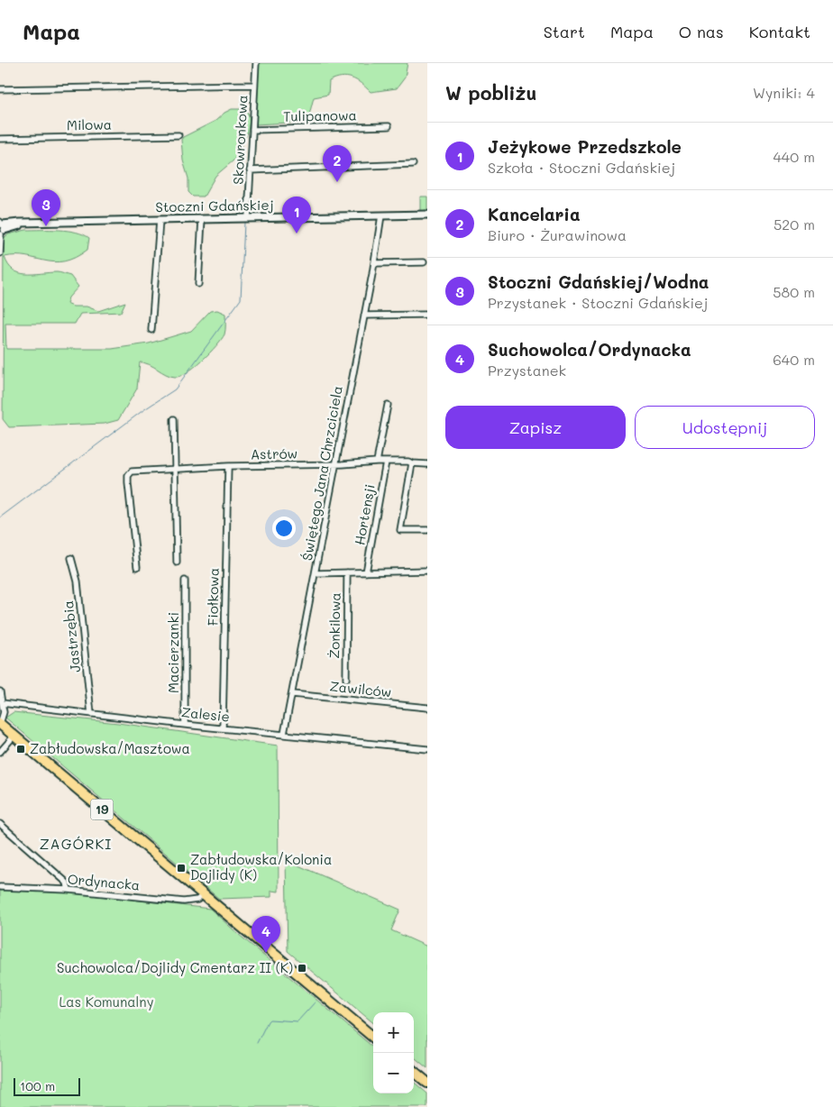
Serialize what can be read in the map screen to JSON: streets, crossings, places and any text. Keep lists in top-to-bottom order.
{
  "streets": {
    "highway": ["19"],
    "street": [
      "Tulipanowa",
      "Milowa",
      "Skowronkowa",
      "Stoczni Gdańskiej",
      "Astrów",
      "Świętego Jana Chrzciciela",
      "Hortensji",
      "Fiołkowa",
      "Żonkilowa",
      "Jastrzębia",
      "Macierzanki",
      "Zawilców",
      "Zalesie",
      "Ordynacka"
    ]
  },
  "crossings": [
    ["Tulipanowa", "Skowronkowa"],
    ["Skowronkowa", "Stoczni Gdańskiej"],
    ["Stoczni Gdańskiej", "Świętego Jana Chrzciciela"],
    ["Astrów", "Świętego Jana Chrzciciela"],
    ["Astrów", "Hortensji"],
    ["Astrów", "Fiołkowa"],
    ["Świętego Jana Chrzciciela", "Zawilców"],
    ["Świętego Jana Chrzciciela", "Zalesie"],
    ["Fiołkowa", "Zalesie"],
    ["Jastrzębia", "Zalesie"],
    ["Macierzanki", "Zalesie"],
    ["19", "Ordynacka"]
  ],
  "districts": ["ZAGÓRKI"],
  "parks": ["Las Komunalny"],
  "places": {
    "transit": ["Zabłudowska/Masztowa", "Zabłudowska/Kolonia Dojlidy (K)", "Suchowolca/Dojlidy Cmentarz II (K)"]
  },
  "scale_bar": "100 m",
  "page": {
    "header": "Mapa",
    "nav": [
      "Start",
      "Mapa",
      "O nas",
      "Kontakt"
    ],
    "heading": ["W pobliżu", "Wyniki: 4"],
    "list": [
      {
        "mark": "1",
        "name": "Jeżykowe Przedszkole",
        "note": "Szkoła · Stoczni Gdańskiej",
        "value": "440 m"
      },
      {
        "mark": "2",
        "name": "Kancelaria",
        "note": "Biuro · Żurawinowa",
        "value": "520 m"
      },
      {
        "mark": "3",
        "name": "Stoczni Gdańskiej/Wodna",
        "note": "Przystanek · Stoczni Gdańskiej",
        "value": "580 m"
      },
      {
        "mark": "4",
        "name": "Suchowolca/Ordynacka",
        "note": "Przystanek",
        "value": "640 m"
      }
    ],
    "pins": [
      "2",
      "3",
      "1",
      "4"
    ],
    "buttons": ["Zapisz", "Udostępnij"],
    "map_buttons": ["+", "−"],
    "scale": "100 m"
  }
}
